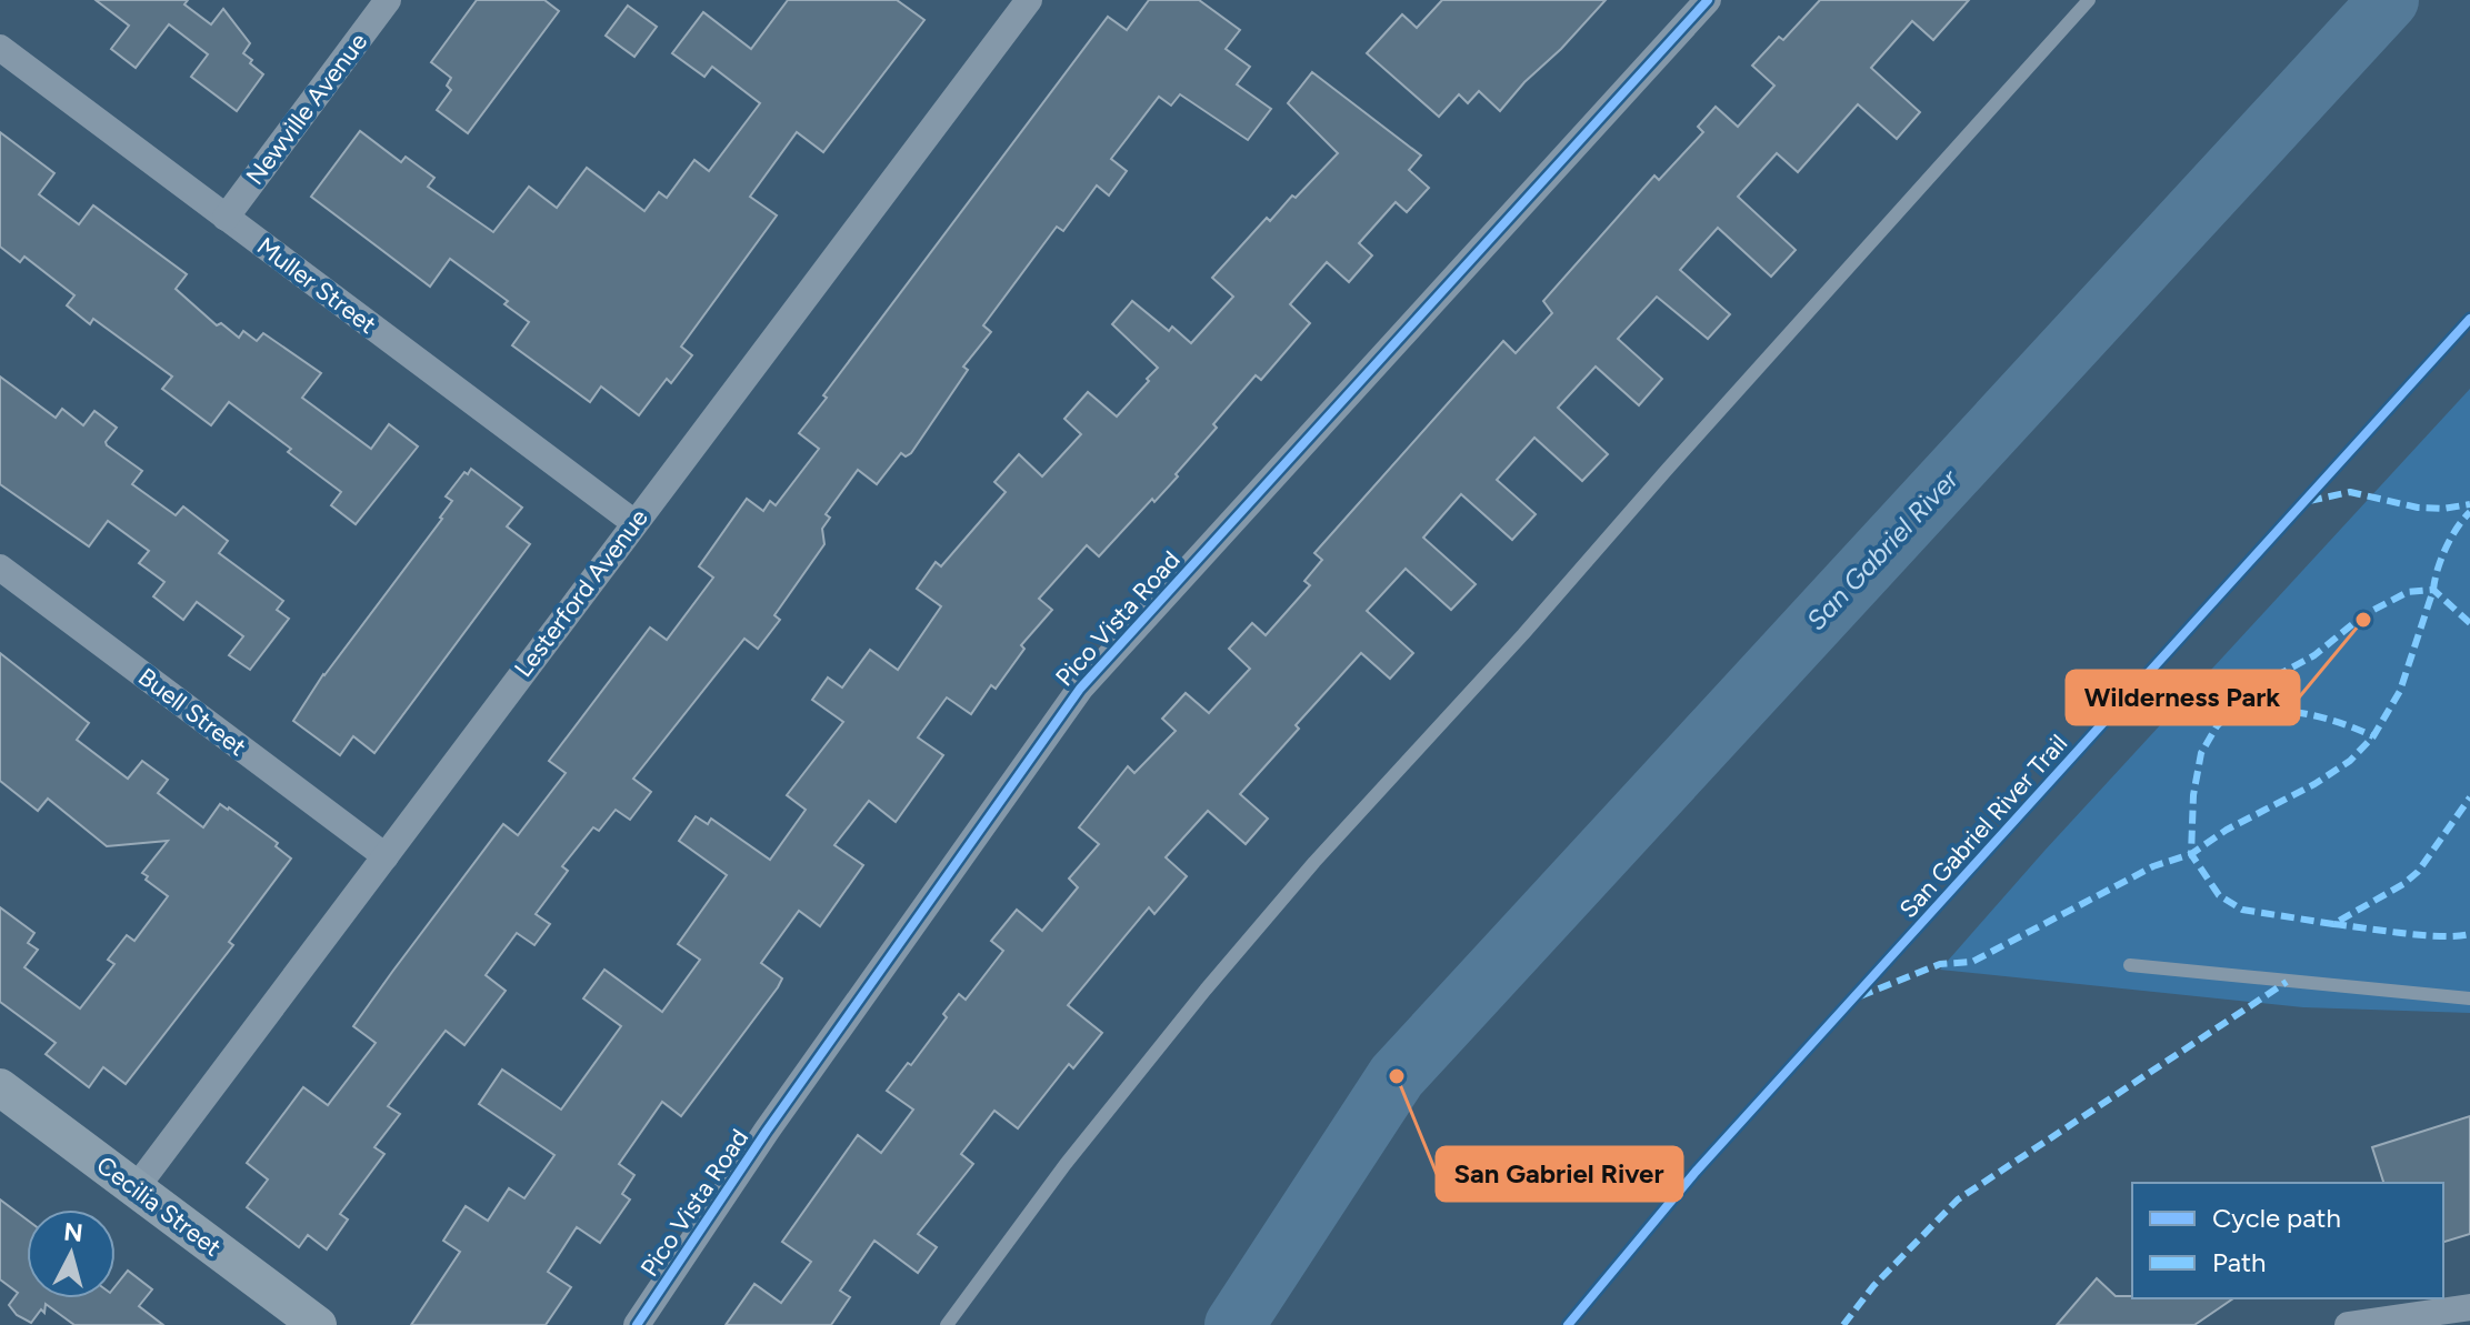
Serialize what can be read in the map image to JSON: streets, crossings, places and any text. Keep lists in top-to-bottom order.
{
  "streets": {
    "street": [
      "Newville Avenue",
      "Muller Street",
      "Lesterford Avenue",
      "Pico Vista Road",
      "Buell Street",
      "Cecilia Street"
    ],
    "cycle path": ["San Gabriel River Trail"]
  },
  "crossings": [
    ["Newville Avenue", "Muller Street"],
    ["Muller Street", "Lesterford Avenue"],
    ["Lesterford Avenue", "Buell Street"],
    ["Lesterford Avenue", "Cecilia Street"]
  ],
  "water": ["San Gabriel River"],
  "places": ["Wilderness Park", "San Gabriel River"],
  "legend": ["Cycle path", "Path"],
  "north": "top"
}
